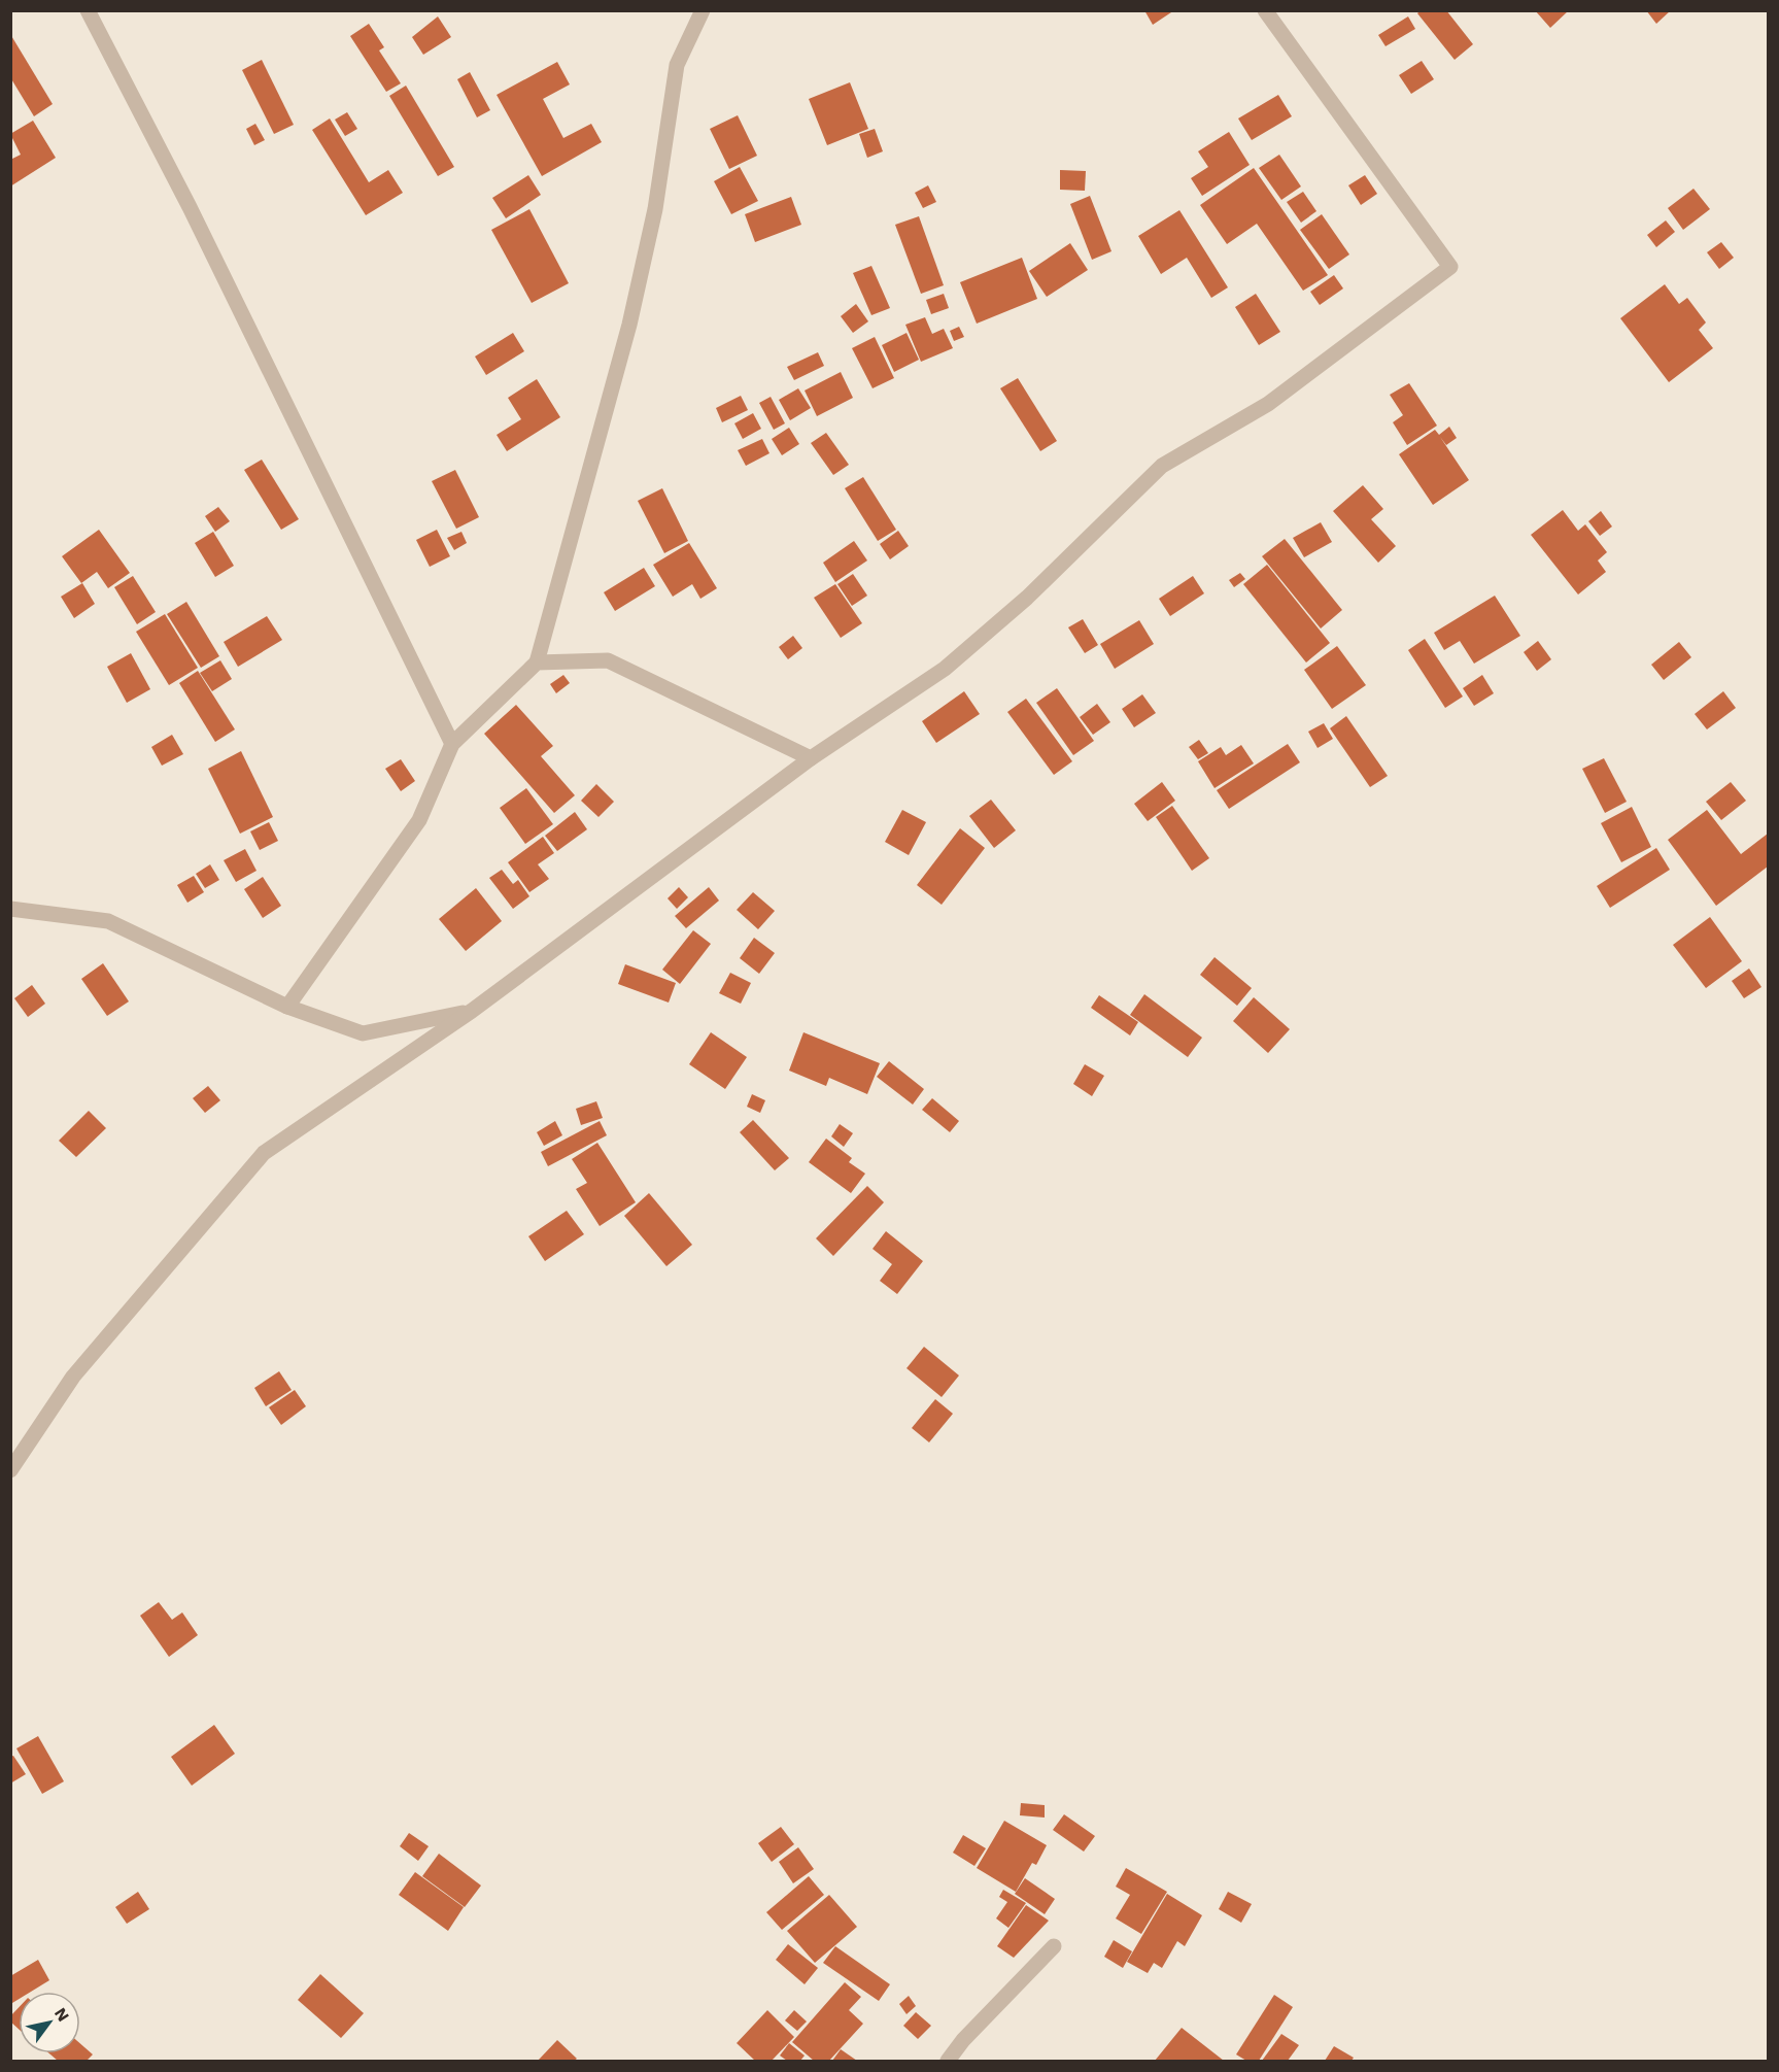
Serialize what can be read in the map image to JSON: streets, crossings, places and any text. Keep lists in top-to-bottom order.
{
  "north": "top right"
}
